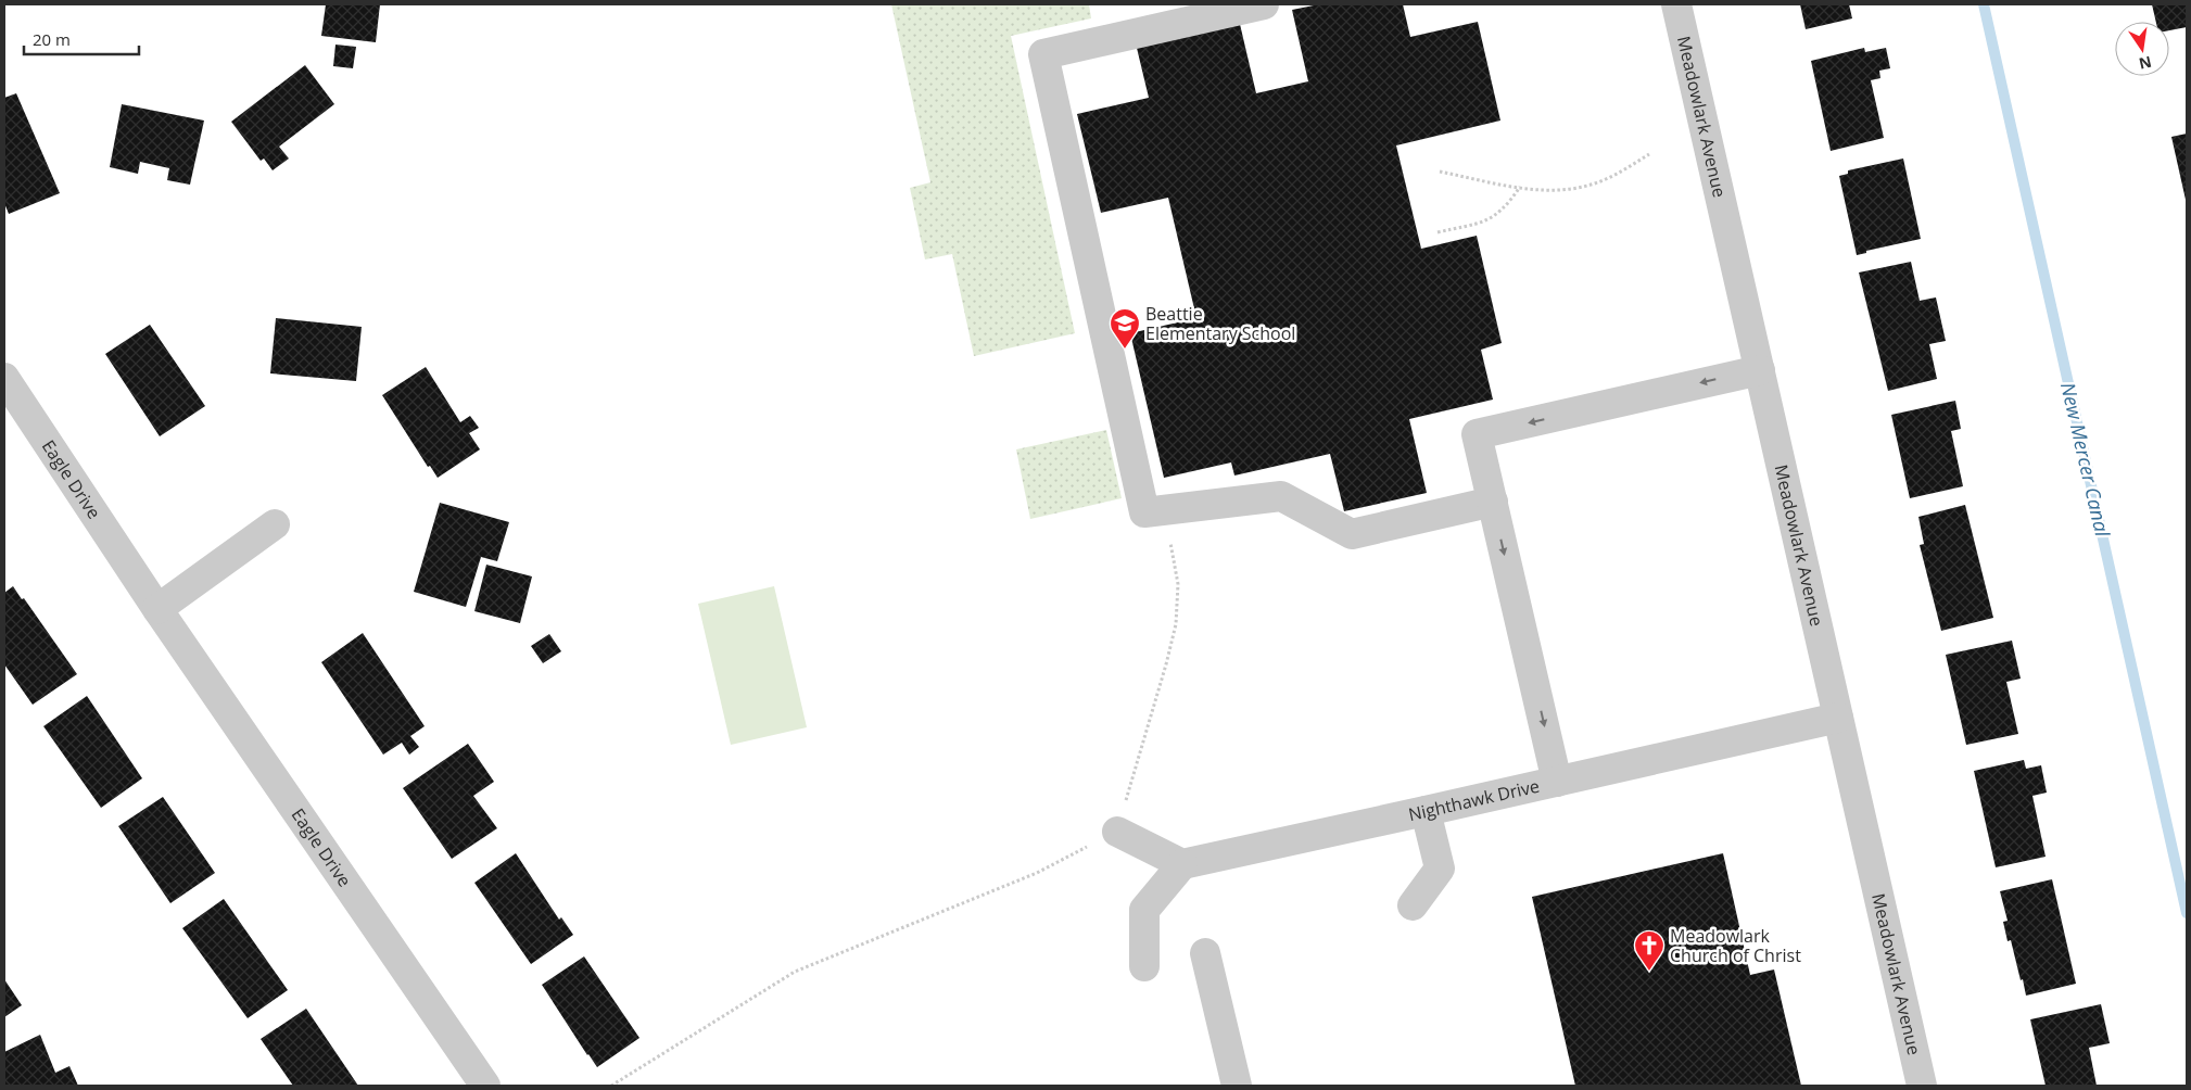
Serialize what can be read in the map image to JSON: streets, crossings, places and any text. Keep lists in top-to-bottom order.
{
  "streets": {
    "street": ["Meadowlark Avenue", "Eagle Drive", "Nighthawk Drive"]
  },
  "crossings": [
    ["Meadowlark Avenue", "Nighthawk Drive"]
  ],
  "water": ["New Mercer Canal"],
  "places": {
    "school or university": ["Beattie Elementary School"],
    "church": ["Meadowlark Church of Christ"]
  },
  "scale_bar": "20 m",
  "north": "bottom"
}
